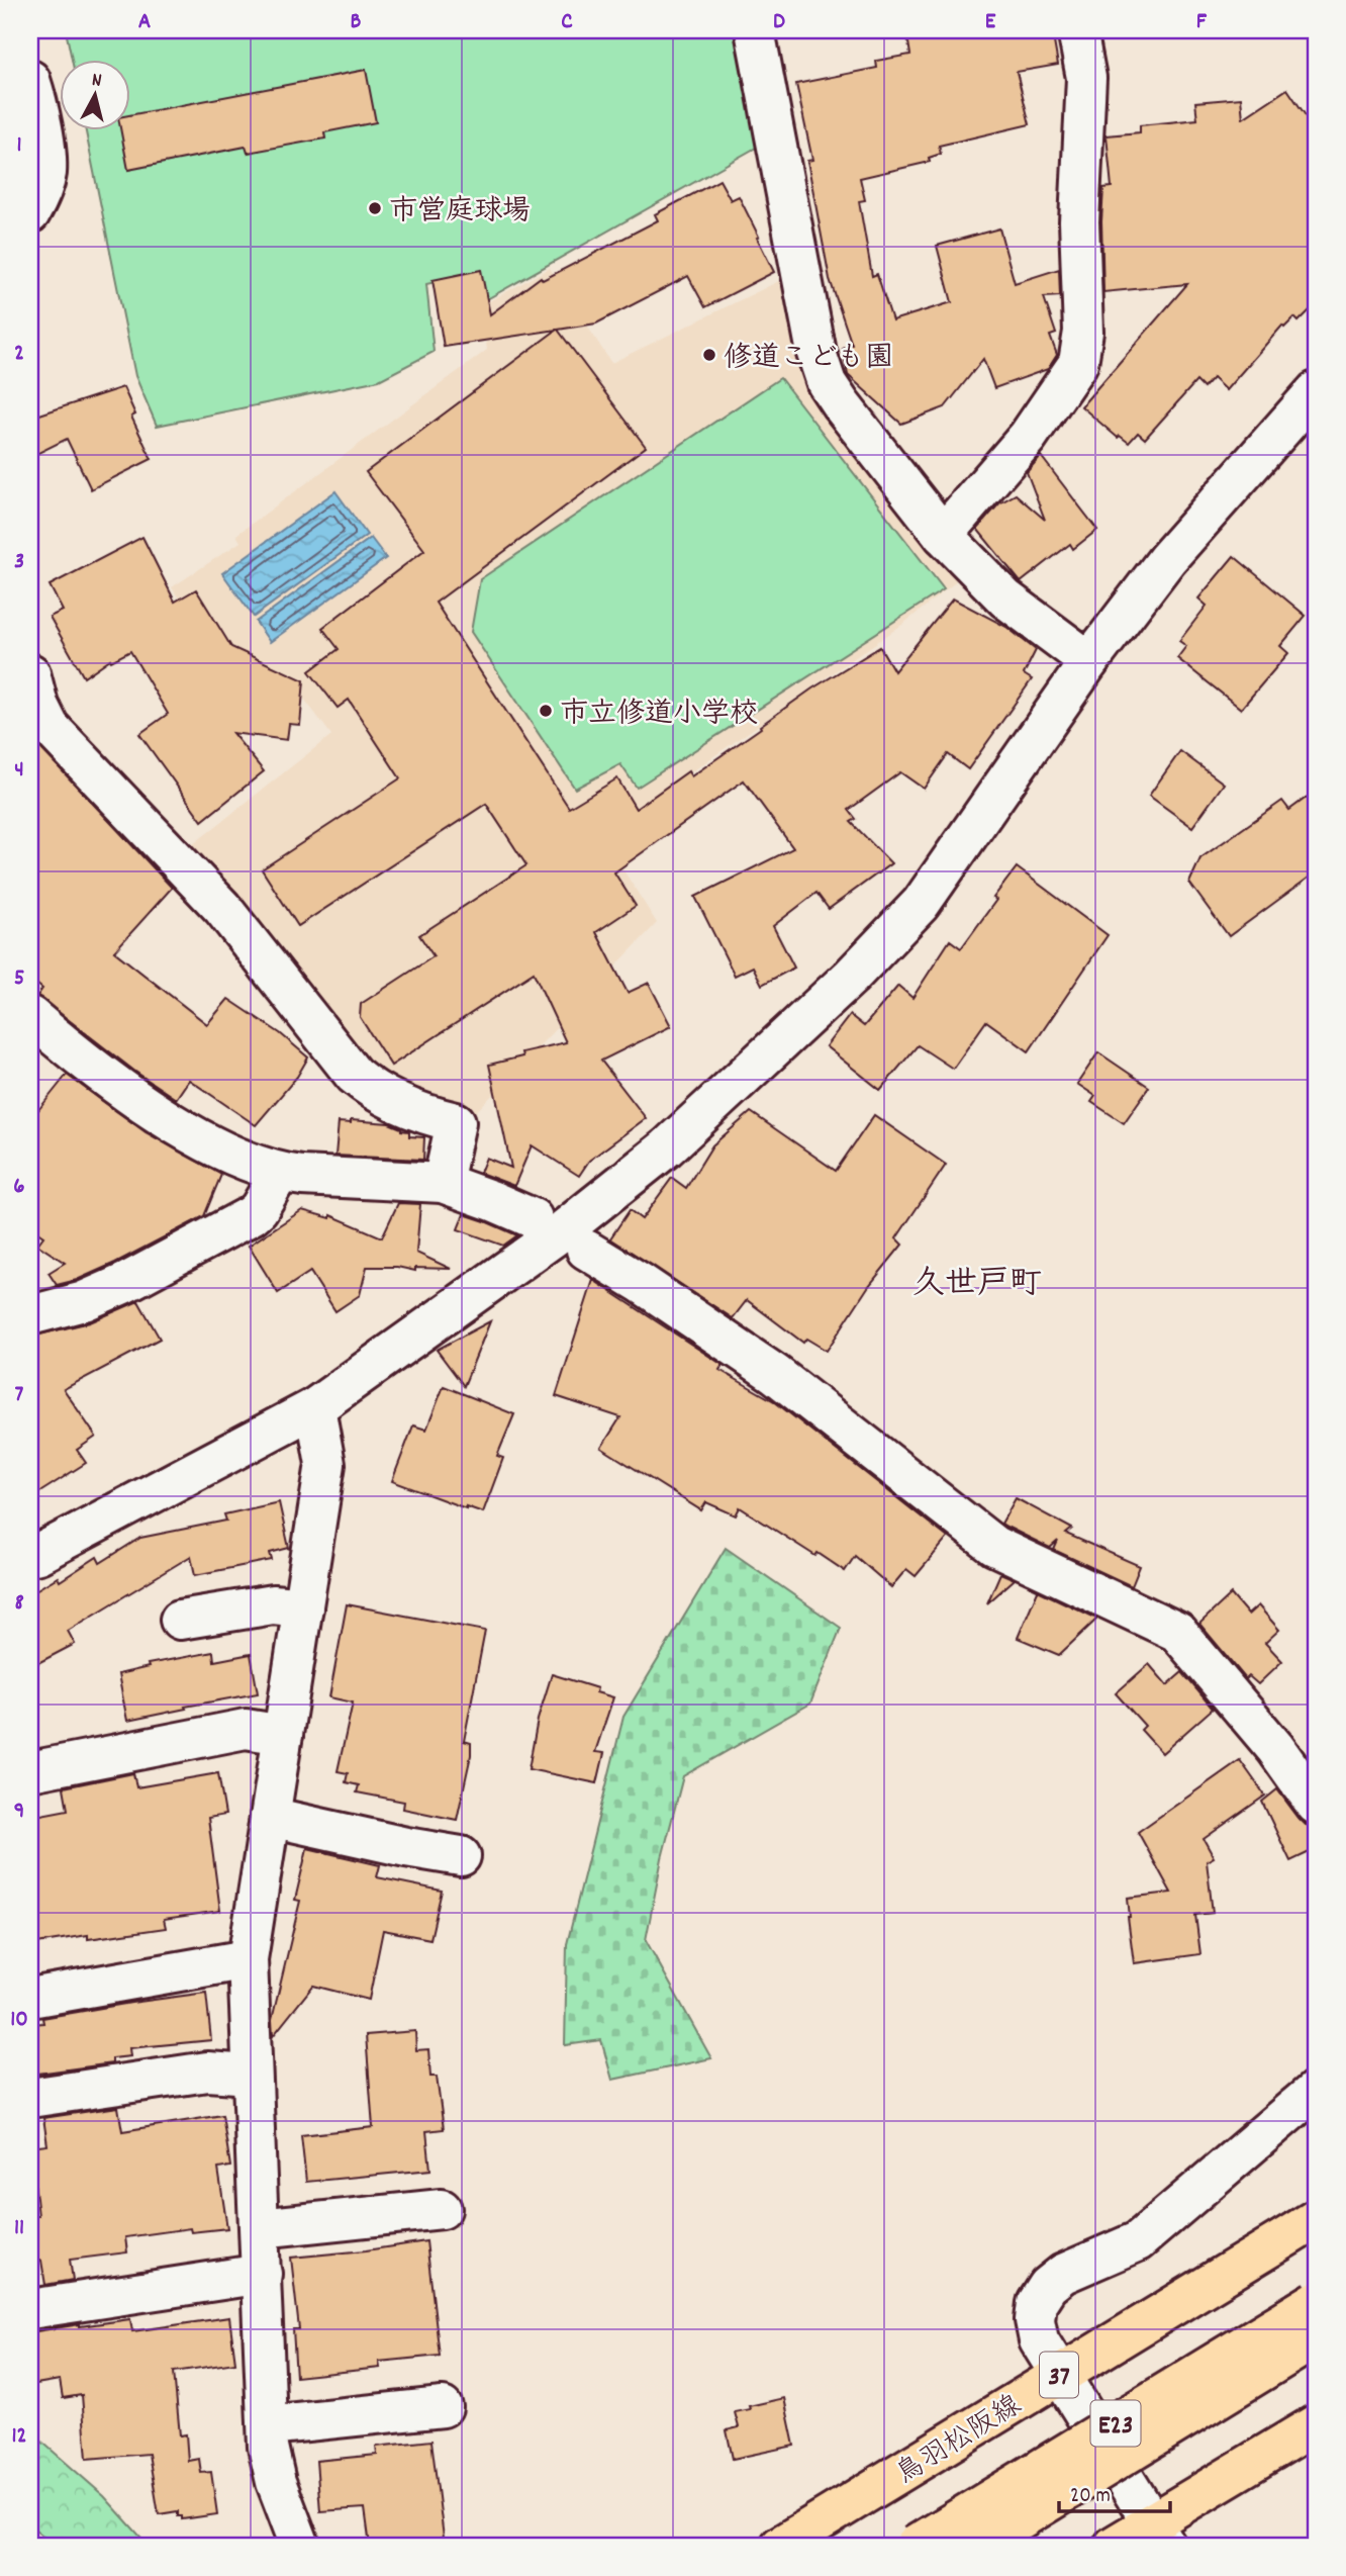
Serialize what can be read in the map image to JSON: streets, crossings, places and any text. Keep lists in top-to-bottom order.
{
  "streets": {
    "main road": ["37", "E23", "鳥羽松阪線"]
  },
  "districts": ["久世戸町"],
  "places": ["市営庭球場", "修道こども園", "市立修道小学校"],
  "scale_bar": "20 m",
  "north": "top",
  "grid": {
    "columns": [
      "A",
      "B",
      "C",
      "D",
      "E",
      "F"
    ],
    "rows": [
      "1",
      "2",
      "3",
      "4",
      "5",
      "6",
      "7",
      "8",
      "9",
      "10",
      "11",
      "12"
    ]
  }
}
